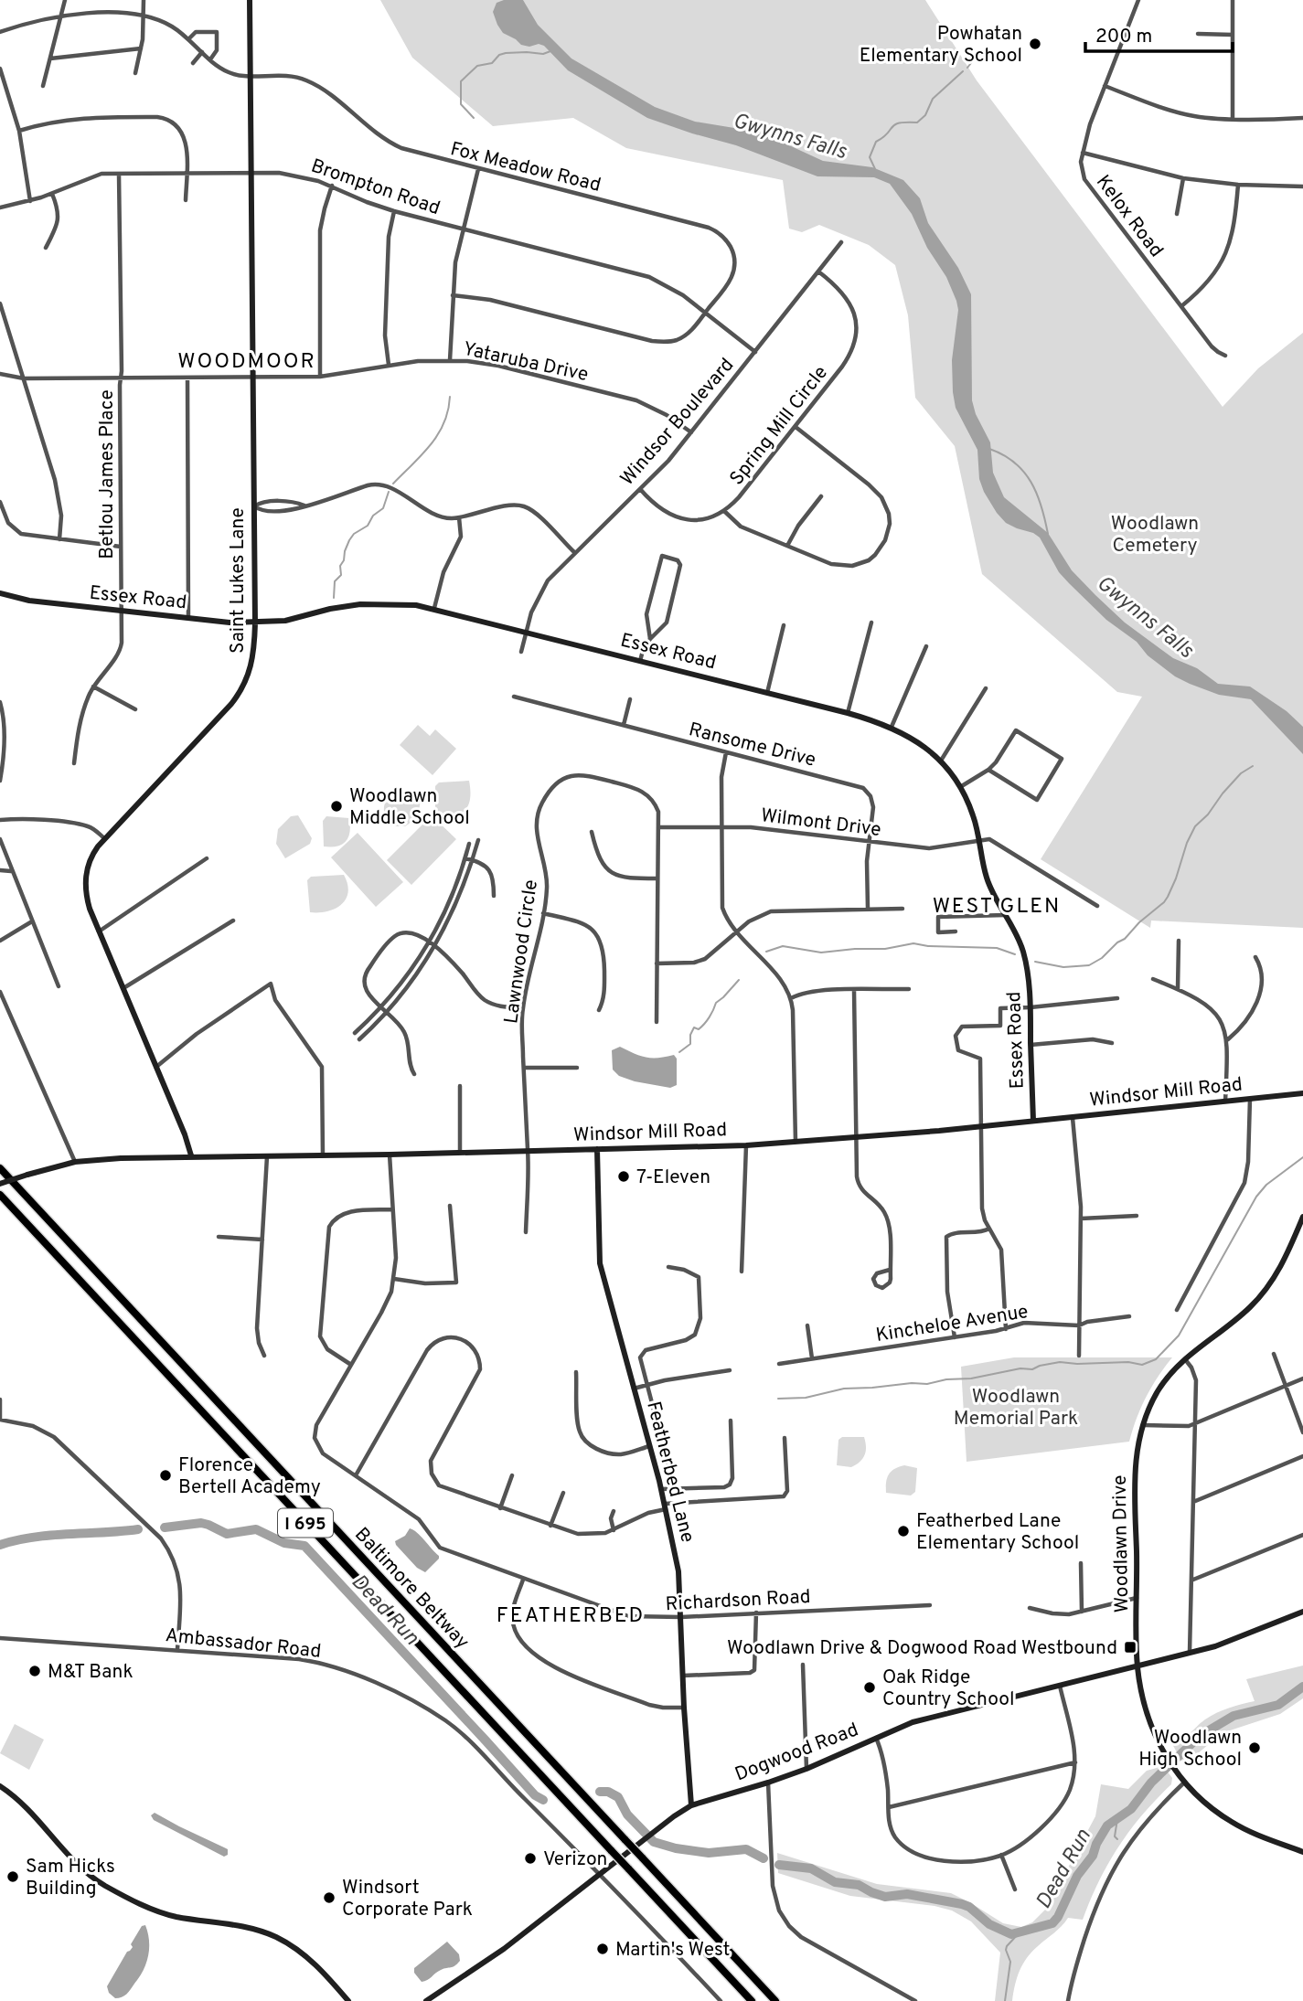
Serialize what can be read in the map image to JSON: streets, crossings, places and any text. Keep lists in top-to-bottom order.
{
  "streets": {
    "highway": ["I 695", "Baltimore Beltway"],
    "street": [
      "Fox Meadow Road",
      "Brompton Road",
      "Kelox Road",
      "Yataruba Drive",
      "Windsor Boulevard",
      "Spring Mill Circle",
      "Betlou James Place",
      "Saint Lukes Lane",
      "Essex Road",
      "Ransome Drive",
      "Wilmont Drive",
      "Lawnwood Circle",
      "Windsor Mill Road",
      "Kincheloe Avenue",
      "Featherbed Lane",
      "Woodlawn Drive",
      "Richardson Road",
      "Ambassador Road",
      "Dogwood Road"
    ]
  },
  "crossings": [
    ["Fox Meadow Road", "Brompton Road"],
    ["Fox Meadow Road", "Saint Lukes Lane"],
    ["Brompton Road", "Windsor Boulevard"],
    ["Brompton Road", "Betlou James Place"],
    ["Brompton Road", "Saint Lukes Lane"],
    ["Yataruba Drive", "Windsor Boulevard"],
    ["Yataruba Drive", "Betlou James Place"],
    ["Yataruba Drive", "Saint Lukes Lane"],
    ["Windsor Boulevard", "Spring Mill Circle"],
    ["Windsor Boulevard", "Essex Road"],
    ["Betlou James Place", "Essex Road"],
    ["Saint Lukes Lane", "Essex Road"],
    ["Saint Lukes Lane", "Windsor Mill Road"],
    ["Essex Road", "Wilmont Drive"],
    ["Essex Road", "Windsor Mill Road"],
    ["Ransome Drive", "Wilmont Drive"],
    ["Wilmont Drive", "Lawnwood Circle"],
    ["Lawnwood Circle", "Windsor Mill Road"],
    ["Windsor Mill Road", "Featherbed Lane"],
    ["Featherbed Lane", "Richardson Road"],
    ["Featherbed Lane", "Dogwood Road"],
    ["Woodlawn Drive", "Dogwood Road"],
    ["Ambassador Road", "Dogwood Road"]
  ],
  "districts": ["WOODMOOR", "WEST GLEN", "FEATHERBED"],
  "water": ["Gwynns Falls", "Dead Run"],
  "parks": ["Woodlawn Cemetery", "Woodlawn Memorial Park"],
  "places": {
    "other": [
      "Powhatan Elementary School",
      "Woodlawn Middle School",
      "7-Eleven",
      "Florence Bertell Academy",
      "Featherbed Lane Elementary School",
      "M&T Bank",
      "Oak Ridge Country School",
      "Woodlawn High School",
      "Verizon",
      "Sam Hicks Building",
      "Windsort Corporate Park",
      "Martin's West"
    ],
    "transit": ["Woodlawn Drive & Dogwood Road Westbound"]
  },
  "scale_bar": "200 m"
}
